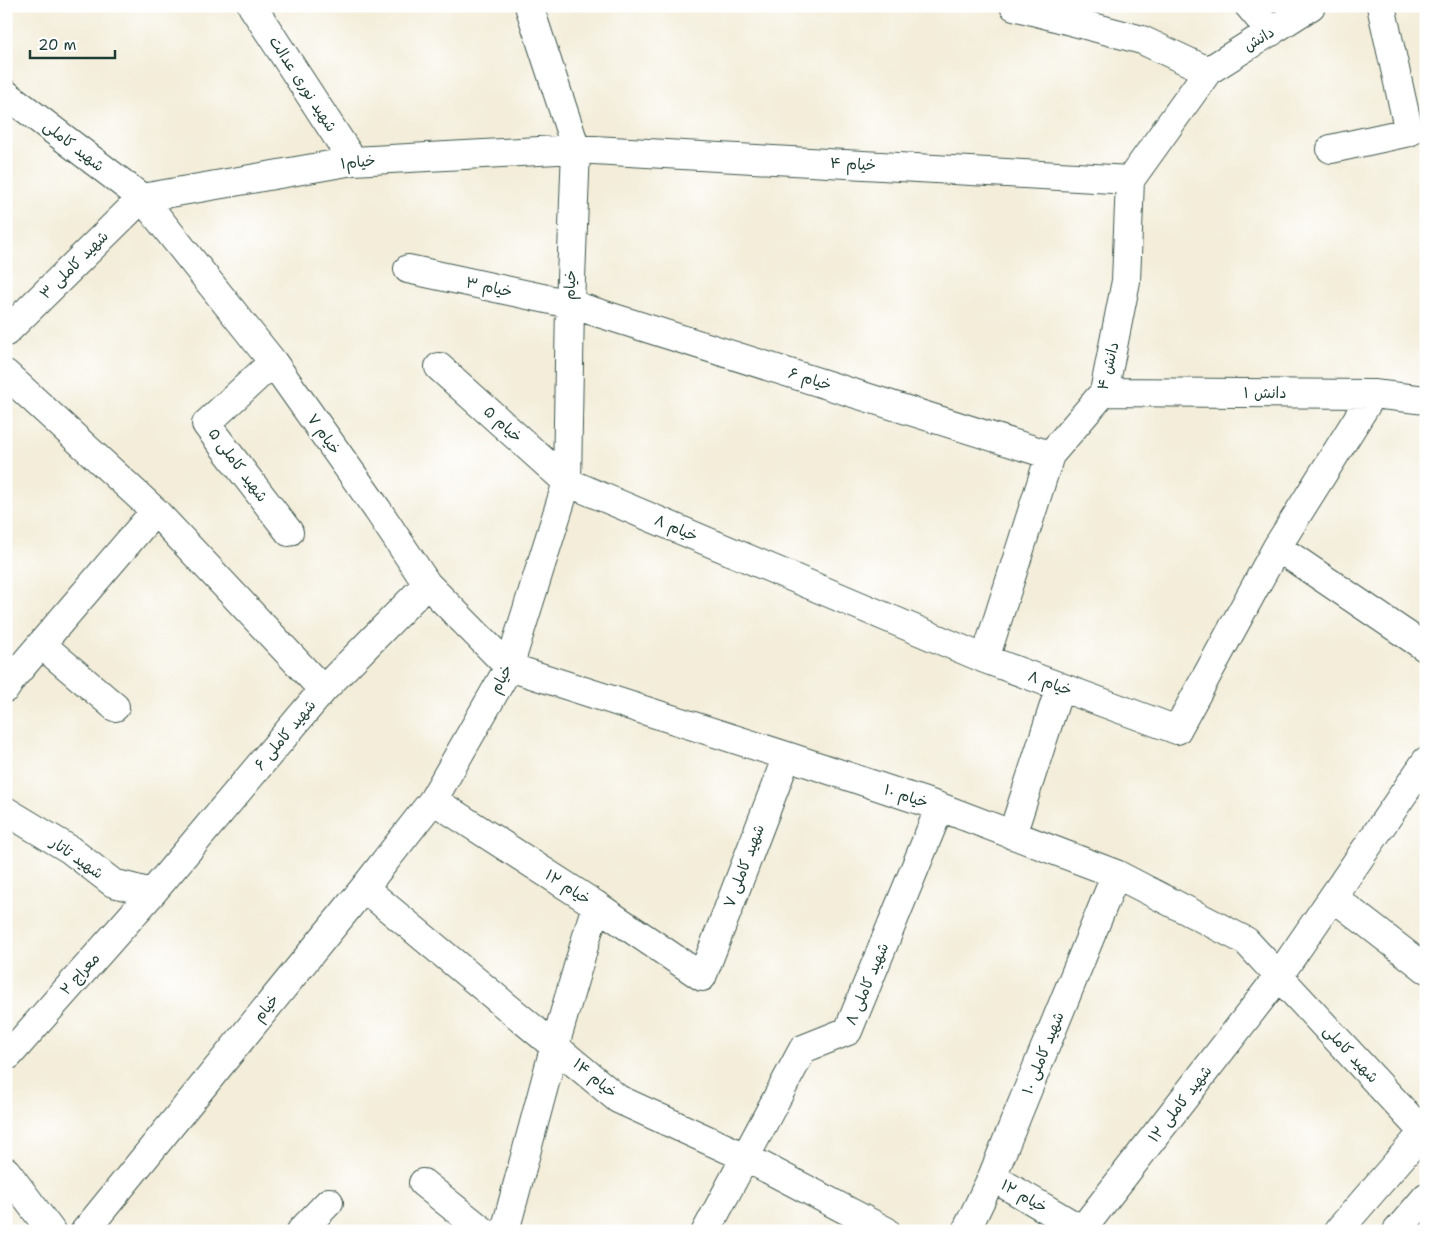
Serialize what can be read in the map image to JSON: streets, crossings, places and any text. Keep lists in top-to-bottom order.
{
  "streets": {
    "street": [
      "دانش",
      "شهید نوری عدالت",
      "شهید کاملی",
      "خیام۱",
      "خیام ۴",
      "شهید کاملی ۳",
      "خیام",
      "خیام ۳",
      "دانش ۴",
      "خیام ۶",
      "دانش ۱",
      "خیام ۵",
      "خیام ۷",
      "شهید کاملی ۵",
      "خیام ۸",
      "شهید کاملی ۶",
      "خیام ۱۰",
      "شهید تاتار",
      "شهید کاملی ۷",
      "خیام ۱۲",
      "معراج ۲",
      "شهید کاملی ۸",
      "شهید کاملی ۱۰",
      "خیام ۱۴",
      "شهید کاملی ۱۲"
    ]
  },
  "crossings": [
    ["شهید نوری عدالت", "خیام۱"],
    ["شهید کاملی", "خیام۱"],
    ["شهید کاملی", "شهید کاملی ۳"],
    ["شهید کاملی", "خیام ۷"],
    ["شهید کاملی", "خیام ۱۰"],
    ["شهید کاملی", "شهید کاملی ۱۲"],
    ["خیام۱", "خیام ۴"],
    ["خیام۱", "شهید کاملی ۳"],
    ["خیام۱", "خیام"],
    ["خیام۱", "خیام ۷"],
    ["خیام ۴", "خیام"],
    ["خیام ۴", "دانش ۴"],
    ["شهید کاملی ۳", "خیام ۷"],
    ["خیام", "خیام ۳"],
    ["خیام", "خیام ۶"],
    ["خیام", "خیام ۵"],
    ["خیام", "خیام ۷"],
    ["خیام", "خیام ۸"],
    ["خیام", "خیام ۱۰"],
    ["خیام", "خیام ۱۲"],
    ["خیام", "خیام ۱۴"],
    ["خیام ۳", "خیام ۶"],
    ["دانش ۴", "خیام ۶"],
    ["دانش ۴", "دانش ۱"],
    ["دانش ۴", "خیام ۸"],
    ["دانش ۱", "خیام ۸"],
    ["خیام ۵", "خیام ۸"],
    ["خیام ۷", "شهید کاملی ۵"],
    ["خیام ۷", "شهید کاملی ۶"],
    ["خیام ۷", "خیام ۱۰"],
    ["شهید کاملی ۶", "شهید تاتار"],
    ["شهید کاملی ۶", "معراج ۲"],
    ["خیام ۱۰", "شهید کاملی ۷"],
    ["خیام ۱۰", "شهید کاملی ۸"],
    ["خیام ۱۰", "شهید کاملی ۱۰"],
    ["خیام ۱۰", "شهید کاملی ۱۲"],
    ["شهید تاتار", "معراج ۲"],
    ["شهید کاملی ۷", "خیام ۱۲"],
    ["خیام ۱۲", "شهید کاملی ۱۰"],
    ["خیام ۱۲", "شهید کاملی ۱۲"],
    ["شهید کاملی ۸", "خیام ۱۴"]
  ],
  "scale_bar": "20 m"
}
